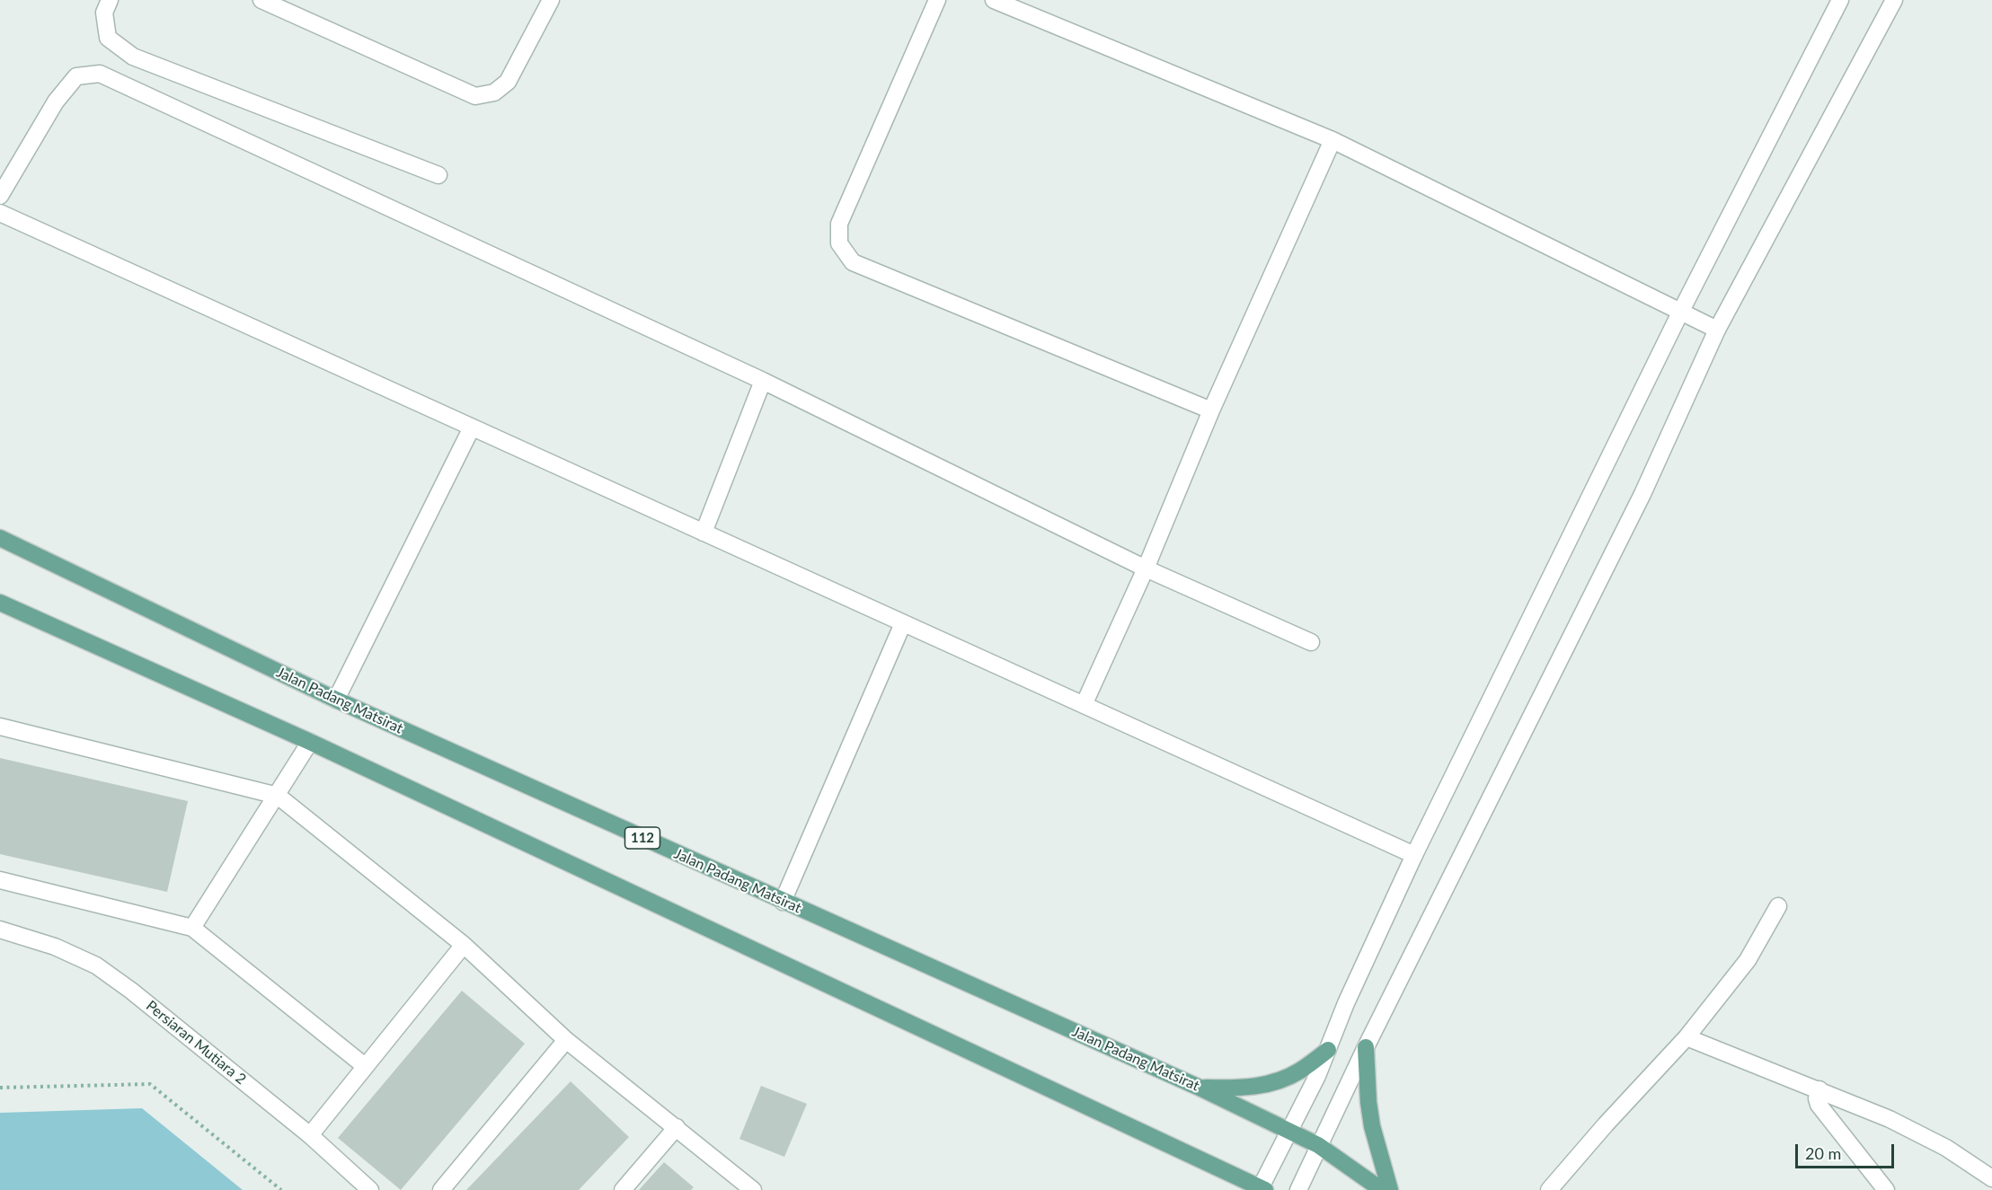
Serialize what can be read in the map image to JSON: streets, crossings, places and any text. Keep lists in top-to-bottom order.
{
  "streets": {
    "main road": ["Jalan Padang Matsirat", "112"],
    "street": ["Persiaran Mutiara 2"]
  },
  "scale_bar": "20 m"
}
